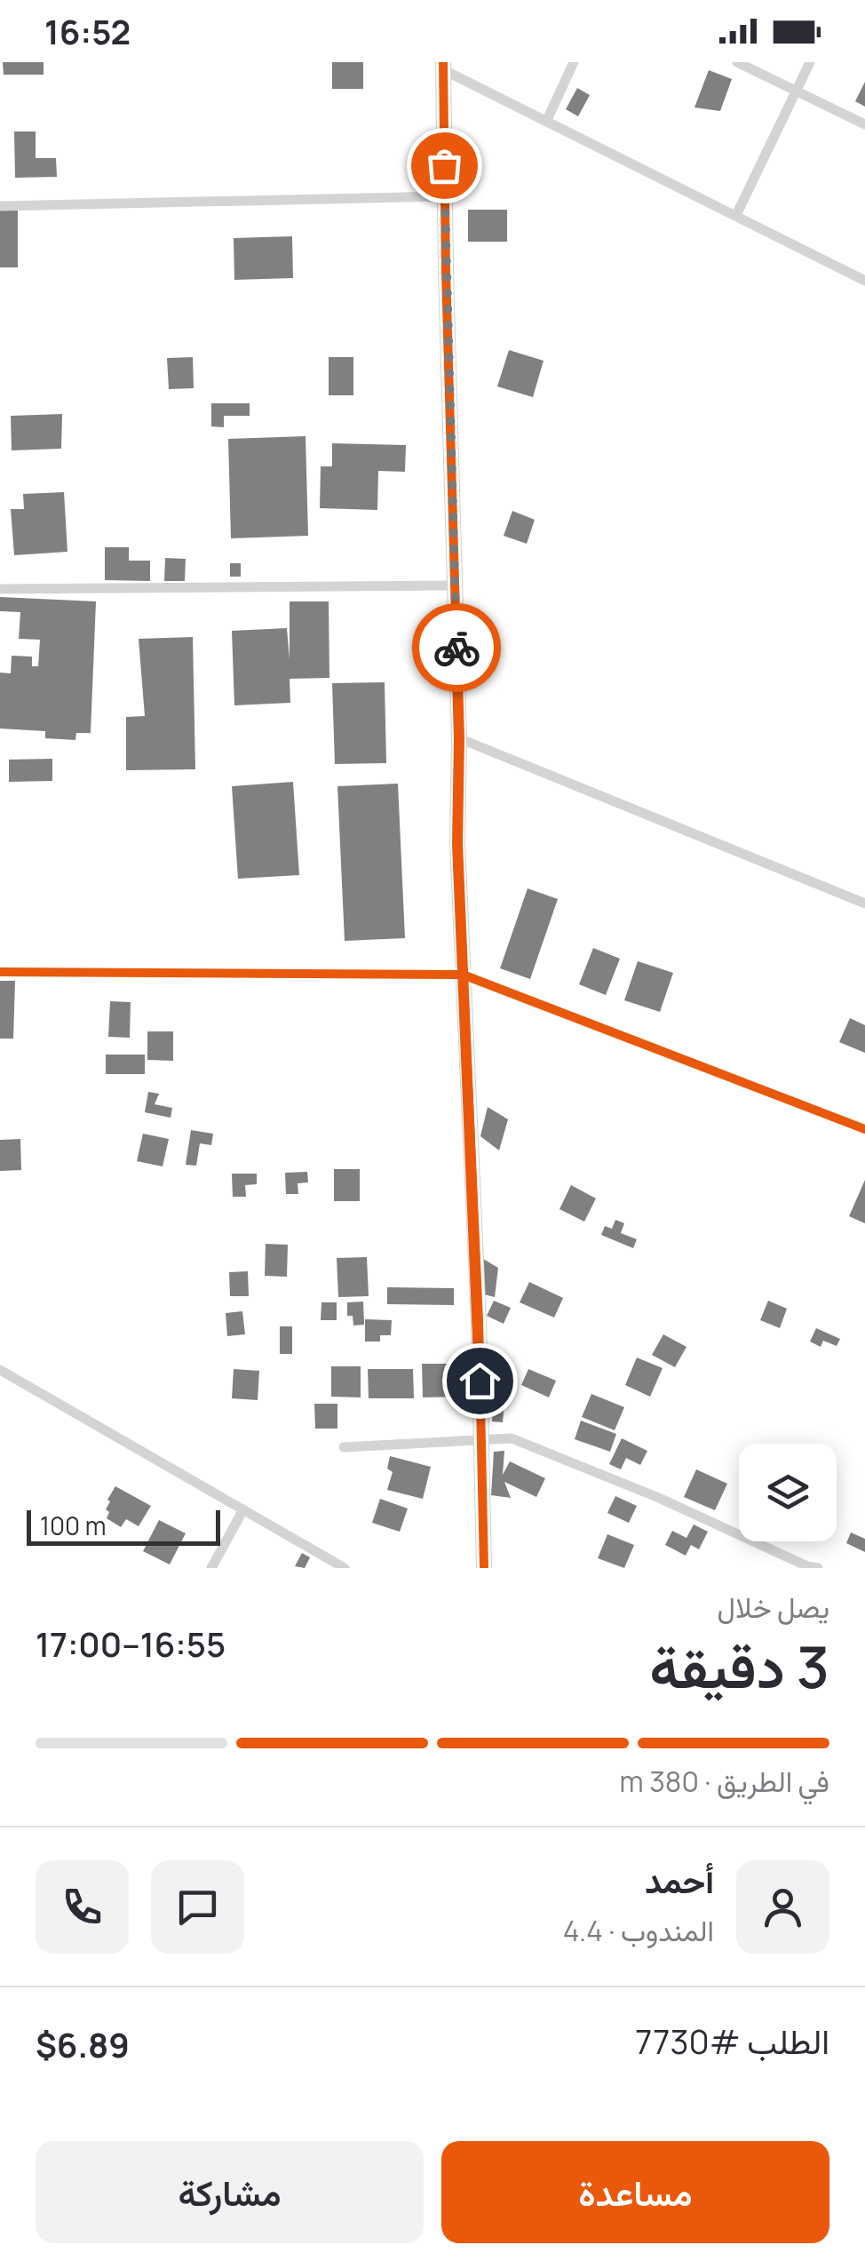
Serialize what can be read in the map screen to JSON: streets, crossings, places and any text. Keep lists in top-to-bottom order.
{
  "scale_bar": "100 m",
  "page": {
    "status": "16:52",
    "scale": "100 m",
    "heading": ["3 دقيقة", "يصل خلال", "16:55–17:00"],
    "panel": [
      "أحمد",
      "المندوب · 4.4",
      "الطلب #7730",
      "$6.89"
    ],
    "bar": "في الطريق · 380 m",
    "buttons": ["مساعدة", "مشاركة"]
  }
}
